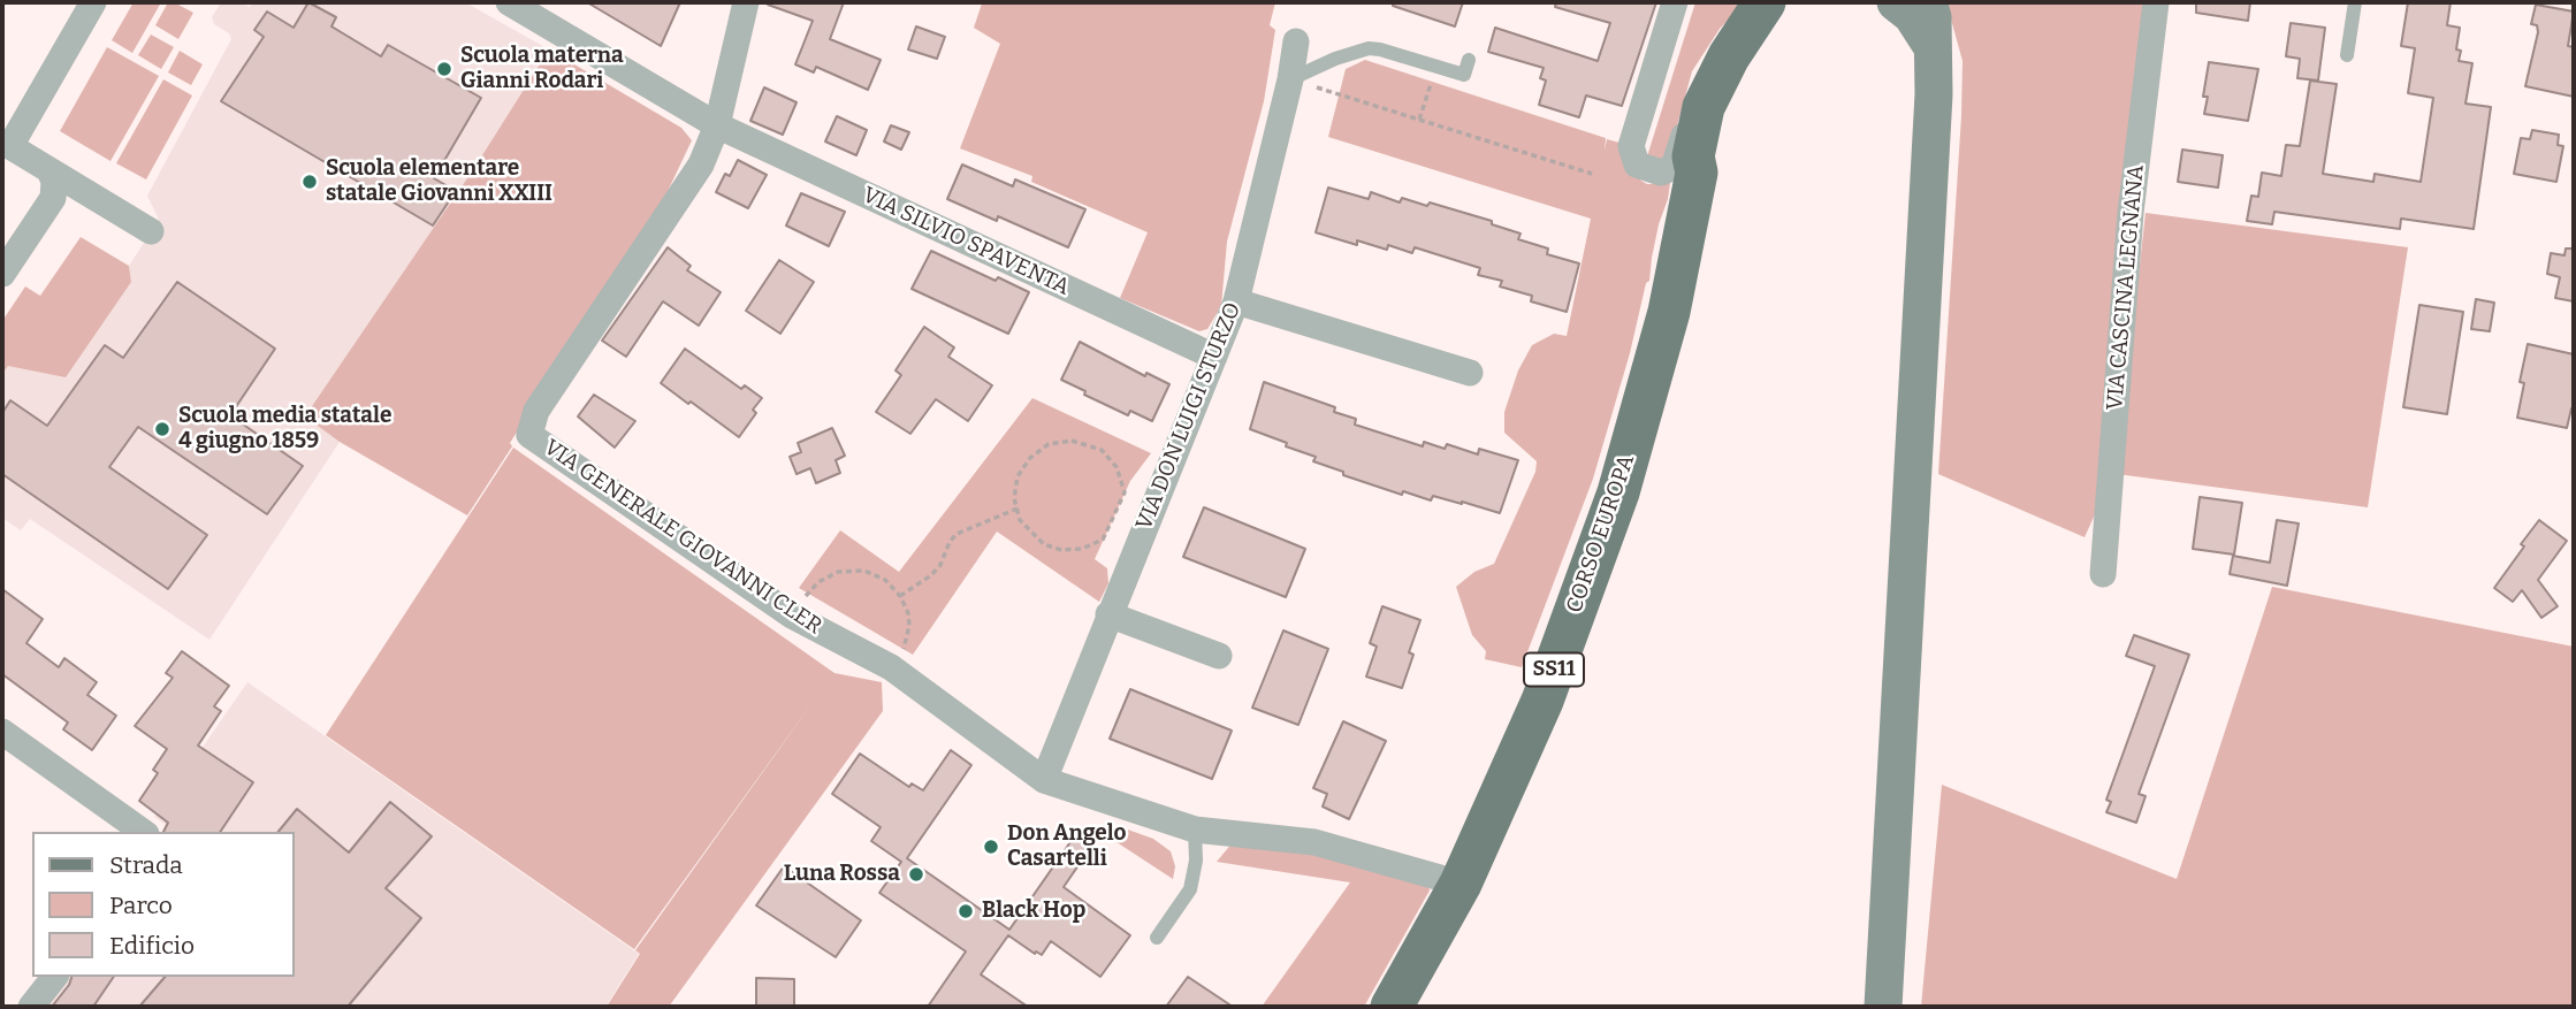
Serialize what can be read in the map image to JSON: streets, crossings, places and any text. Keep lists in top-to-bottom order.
{
  "streets": {
    "main road": ["CORSO EUROPA", "SS11"],
    "street": [
      "VIA SILVIO SPAVENTA",
      "VIA CASCINA LEGNANA",
      "VIA DON LUIGI STURZO",
      "VIA GENERALE GIOVANNI CLER"
    ]
  },
  "crossings": [
    ["VIA SILVIO SPAVENTA", "VIA DON LUIGI STURZO"],
    ["VIA SILVIO SPAVENTA", "VIA GENERALE GIOVANNI CLER"],
    ["VIA DON LUIGI STURZO", "VIA GENERALE GIOVANNI CLER"],
    ["CORSO EUROPA", "VIA GENERALE GIOVANNI CLER"]
  ],
  "places": [
    "Scuola materna Gianni Rodari",
    "Scuola elementare statale Giovanni XXIII",
    "Scuola media statale 4 giugno 1859",
    "Don Angelo Casartelli",
    "Luna Rossa",
    "Black Hop"
  ],
  "legend": ["Strada", "Parco", "Edificio"]
}
